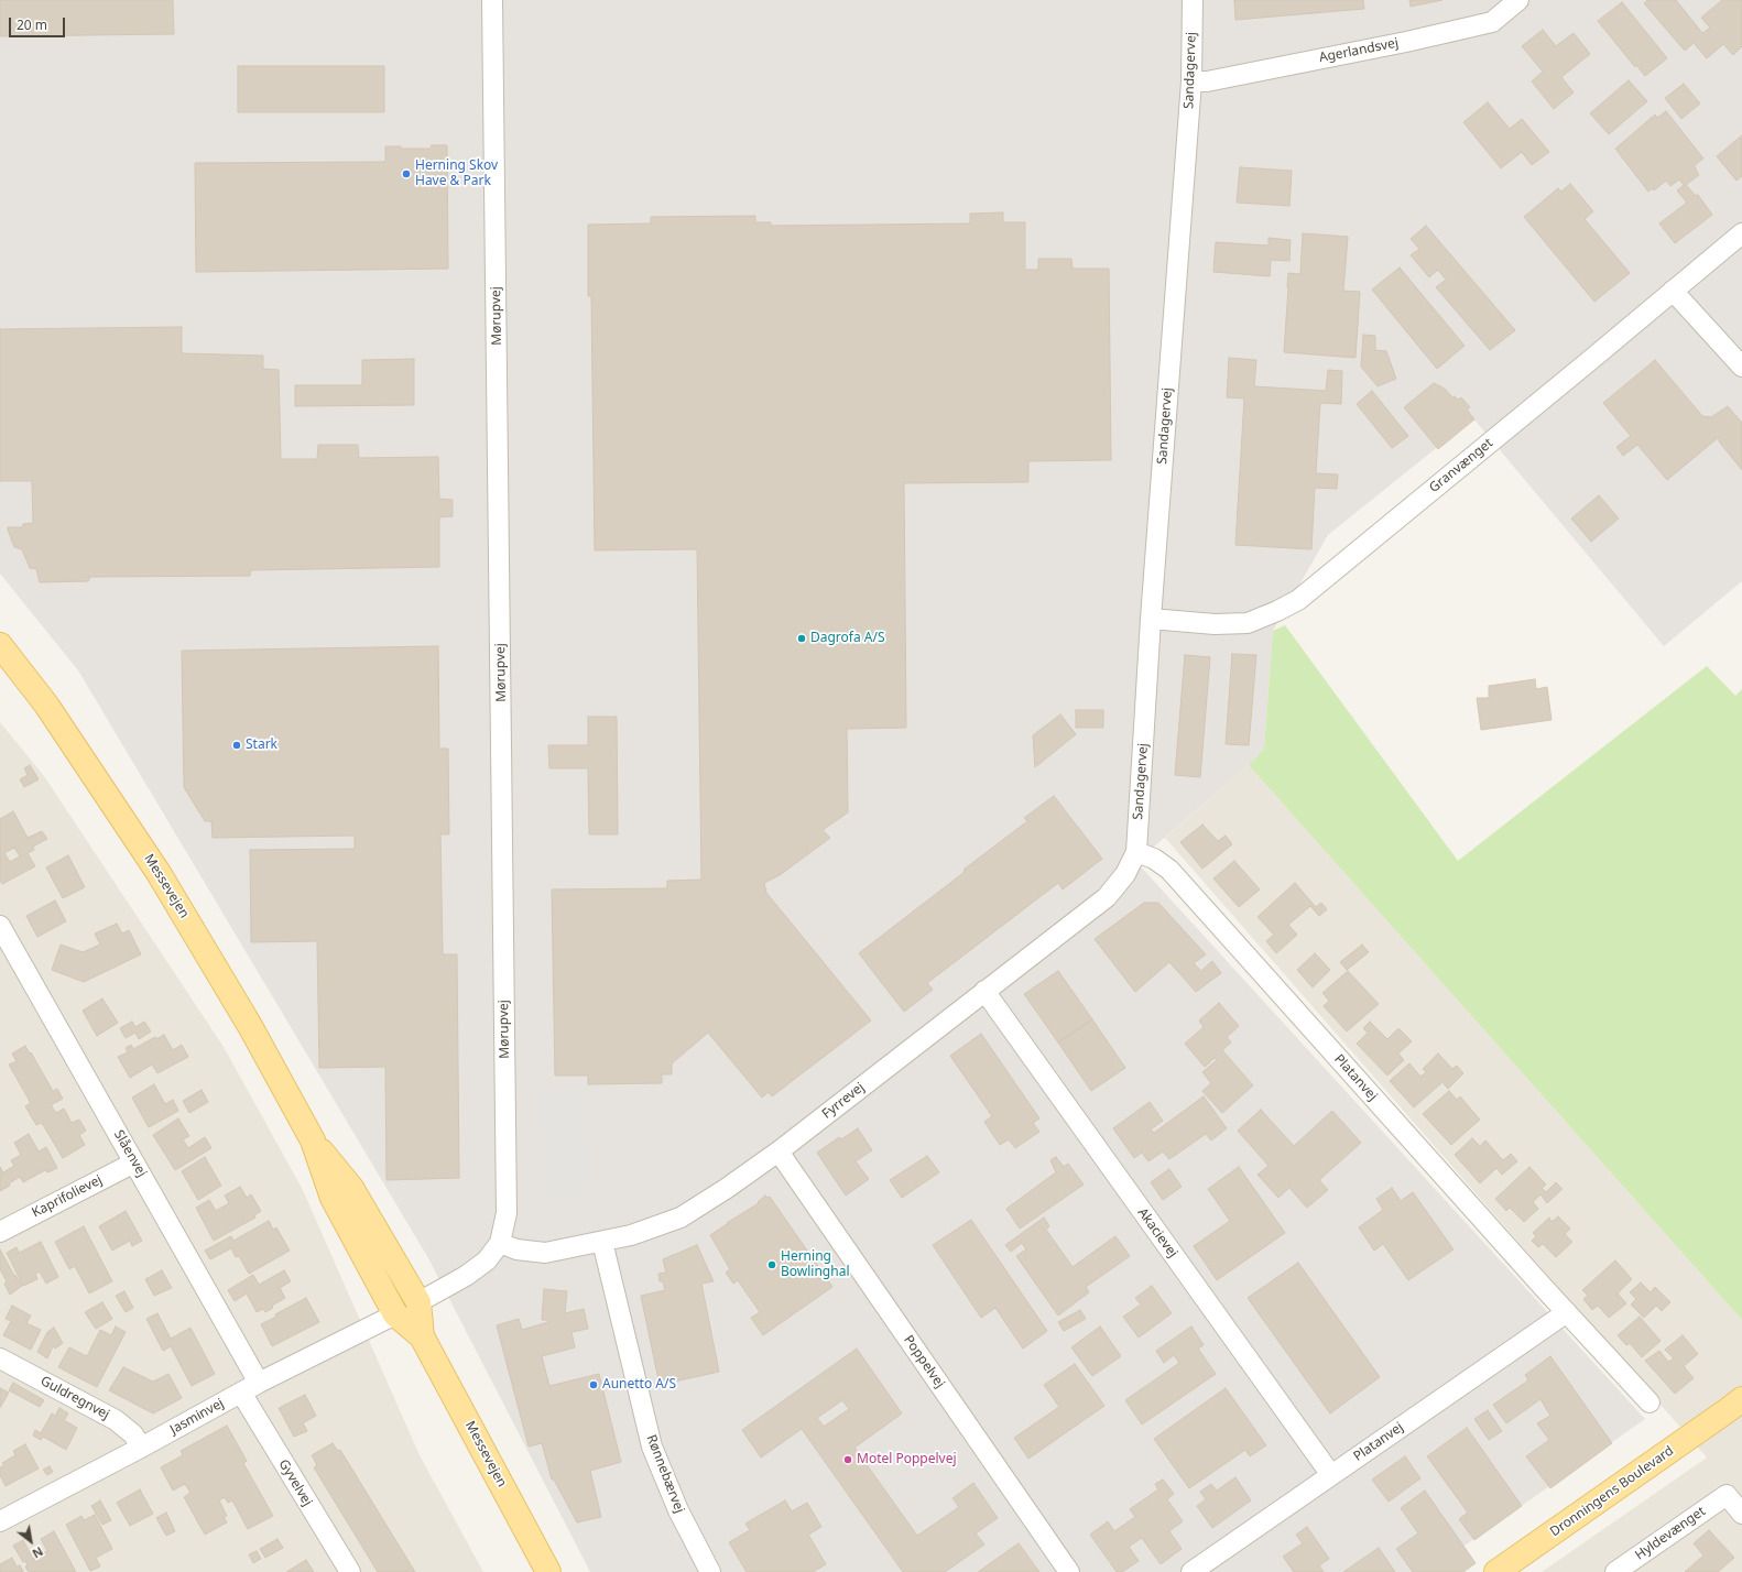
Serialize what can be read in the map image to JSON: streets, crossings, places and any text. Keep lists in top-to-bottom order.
{
  "streets": {
    "main road": ["Messevejen", "Dronningens Boulevard"],
    "street": [
      "Agerlandsvej",
      "Sandagervej",
      "Mørupvej",
      "Granvænget",
      "Platanvej",
      "Fyrrevej",
      "Slåenvej",
      "Kaprifolievej",
      "Akacievej",
      "Poppelvej",
      "Guldregnvej",
      "Jasminvej",
      "Rønnebærvej",
      "Gyvelvej",
      "Hyldevænget"
    ]
  },
  "crossings": [
    ["Agerlandsvej", "Sandagervej"],
    ["Sandagervej", "Granvænget"],
    ["Sandagervej", "Platanvej"],
    ["Sandagervej", "Fyrrevej"],
    ["Mørupvej", "Messevejen"],
    ["Mørupvej", "Fyrrevej"],
    ["Messevejen", "Jasminvej"],
    ["Platanvej", "Fyrrevej"],
    ["Platanvej", "Akacievej"],
    ["Fyrrevej", "Akacievej"],
    ["Fyrrevej", "Poppelvej"],
    ["Fyrrevej", "Rønnebærvej"],
    ["Slåenvej", "Kaprifolievej"],
    ["Slåenvej", "Jasminvej"],
    ["Guldregnvej", "Jasminvej"],
    ["Jasminvej", "Gyvelvej"]
  ],
  "places": [
    "Herning Skov Have & Park",
    "Dagrofa A/S",
    "Stark",
    "Herning Bowlinghal",
    "Aunetto A/S",
    "Motel Poppelvej"
  ],
  "scale_bar": "20 m",
  "north": "bottom right"
}
